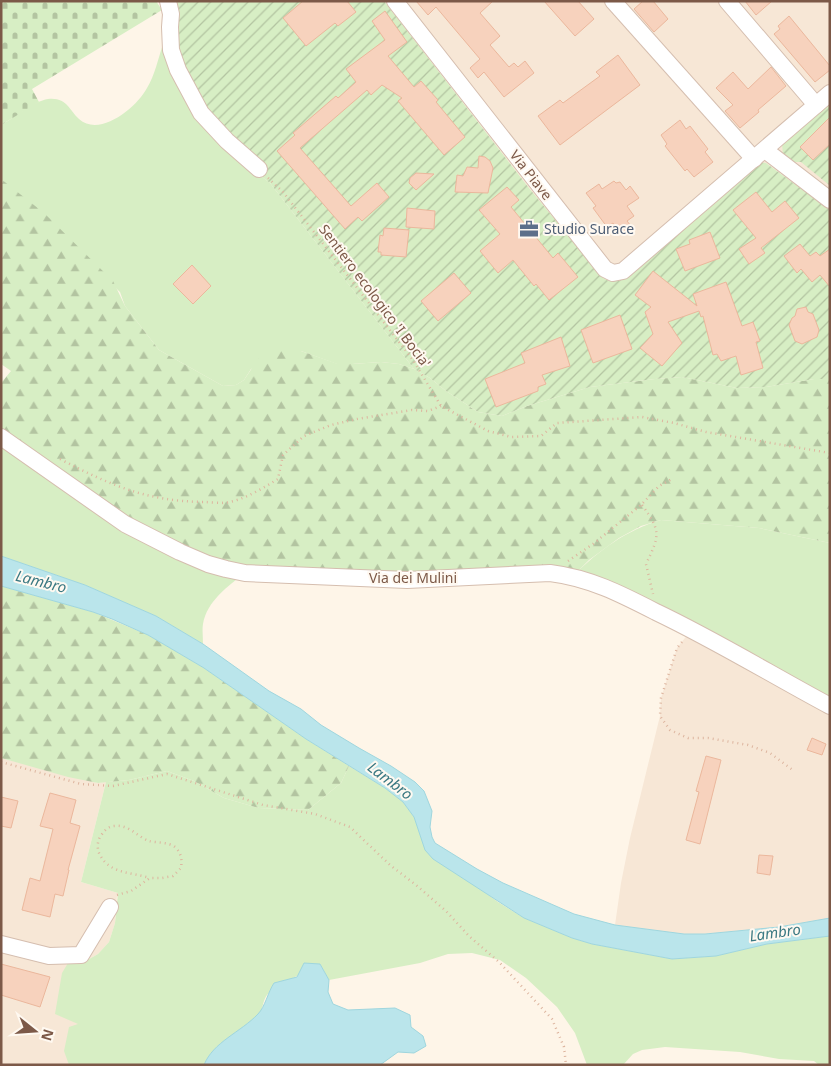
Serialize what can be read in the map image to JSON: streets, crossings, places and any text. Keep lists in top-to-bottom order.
{
  "streets": {
    "street": ["Via Piave", "Via dei Mulini"],
    "path": ["Sentiero ecologico 'I Bocia'"]
  },
  "water": ["Lambro"],
  "places": {
    "office": ["Studio Surace"]
  },
  "north": "right"
}
